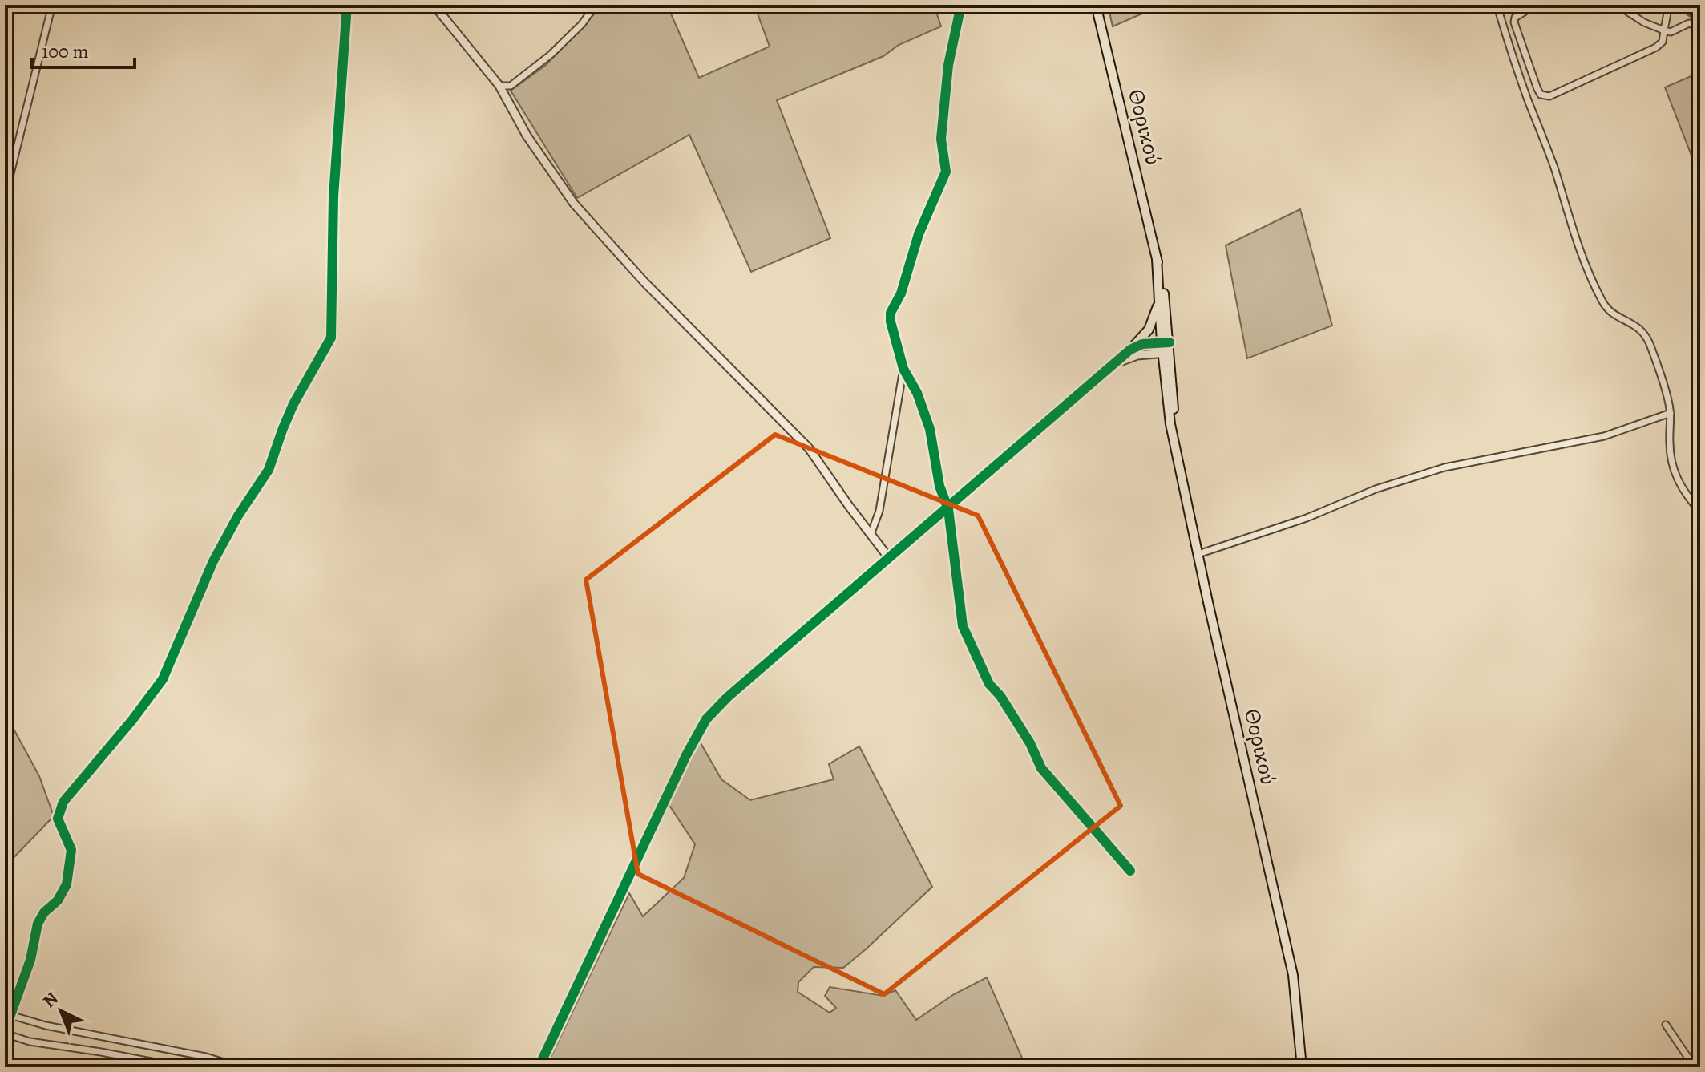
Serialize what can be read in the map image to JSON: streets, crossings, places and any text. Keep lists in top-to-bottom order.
{
  "streets": {
    "main road": ["Θορικού"]
  },
  "scale_bar": "100 m",
  "north": "top left"
}
